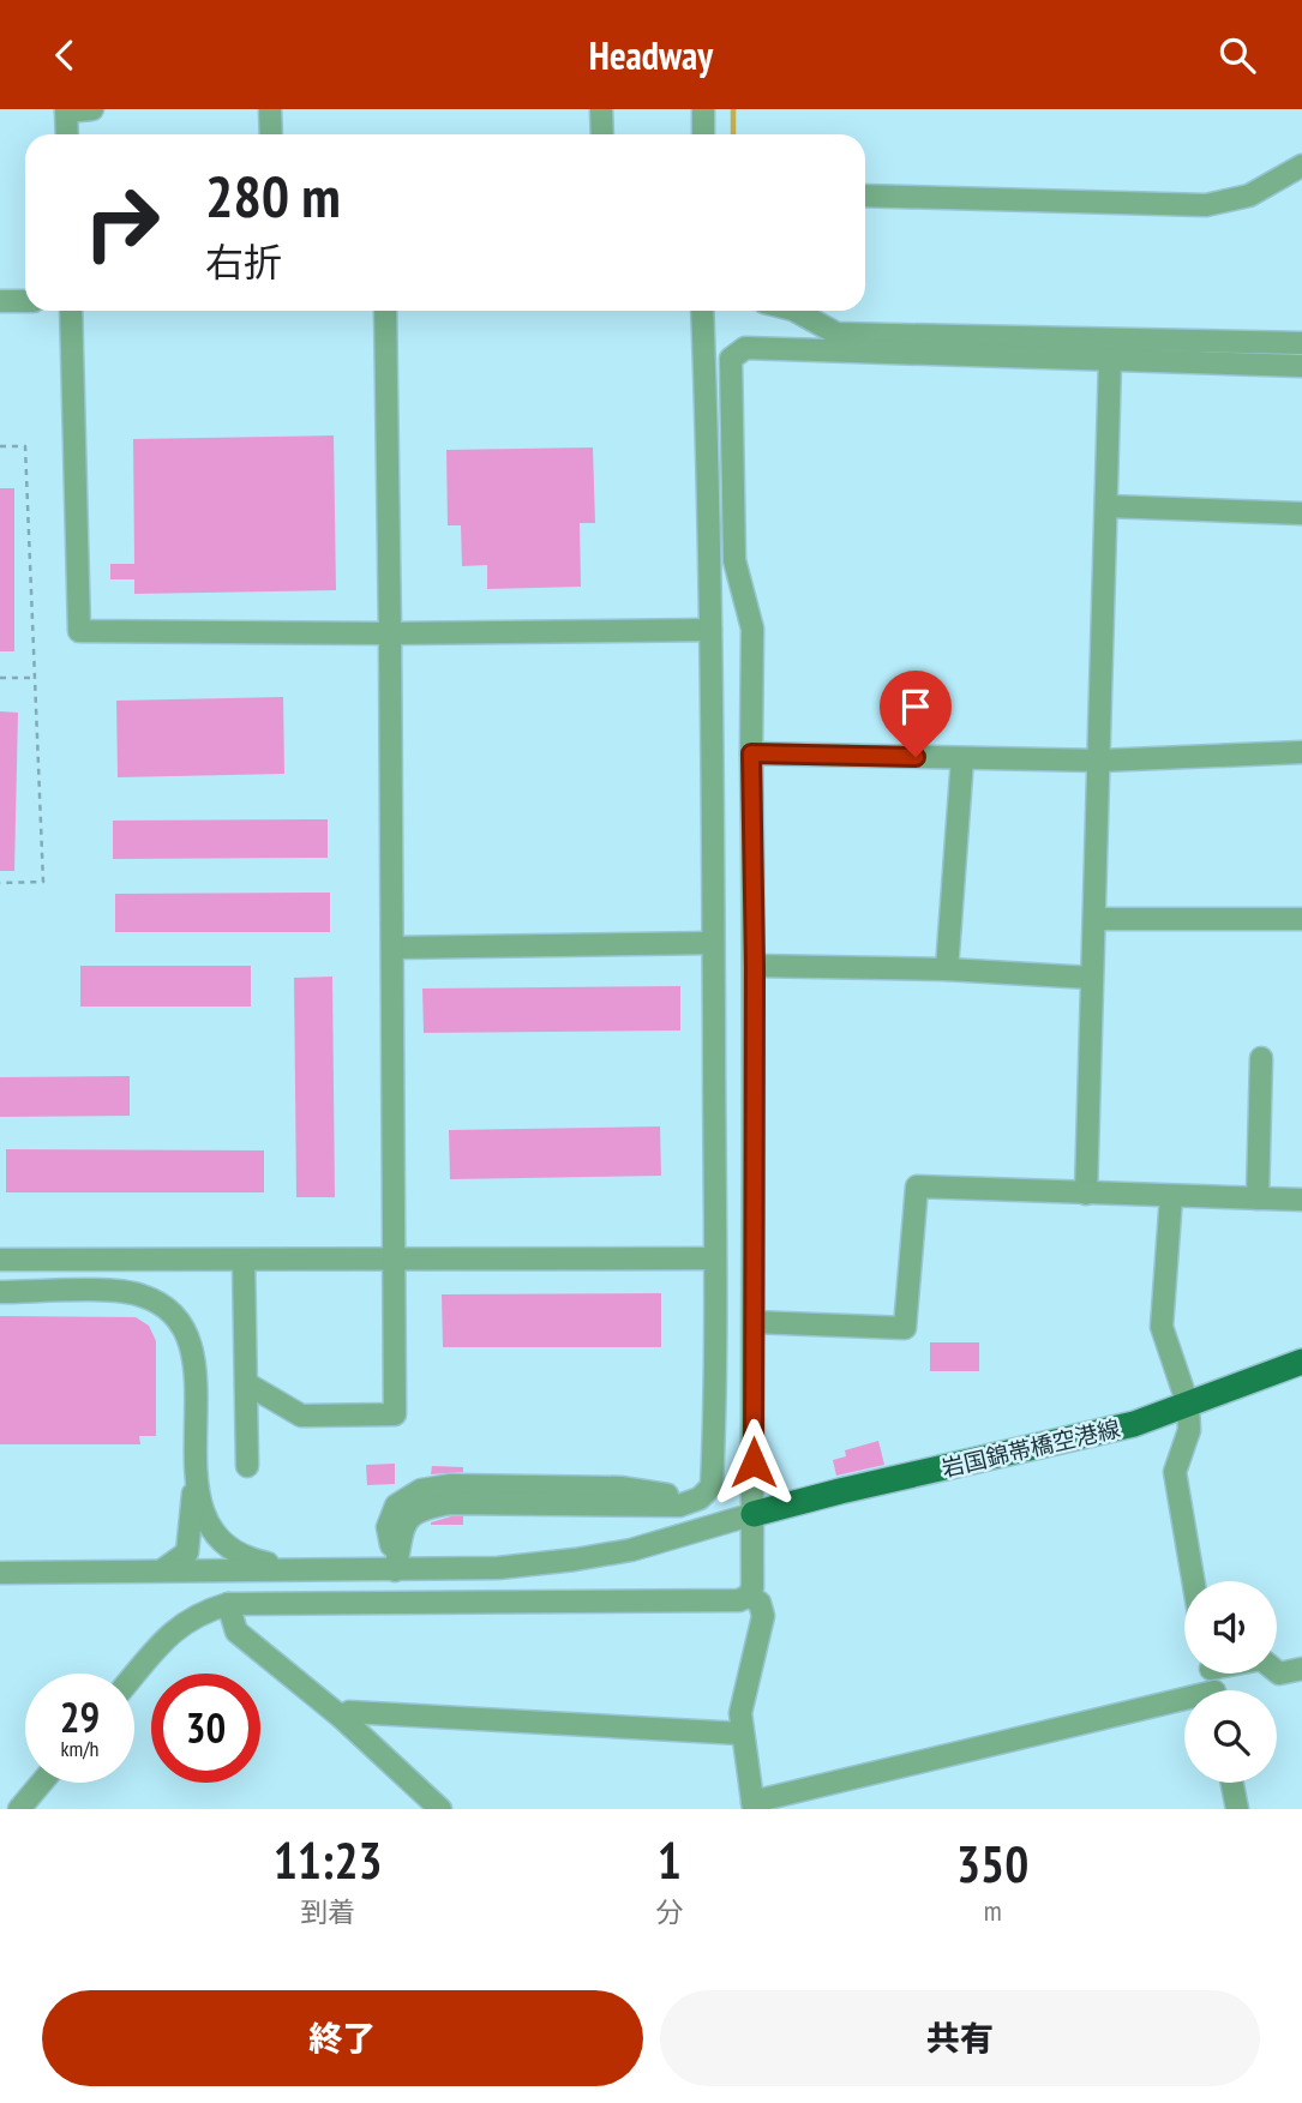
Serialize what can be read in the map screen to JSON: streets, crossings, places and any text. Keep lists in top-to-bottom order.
{
  "streets": {
    "main road": ["岩国錦帯橋空港線"]
  },
  "page": {
    "header": "Headway",
    "turn": ["280 m", "右折"],
    "speed": "29 km/h",
    "limit": "30",
    "eta": [
      "11:23",
      "到着",
      "1",
      "分",
      "350",
      "m"
    ],
    "buttons": ["終了", "共有"]
  }
}
